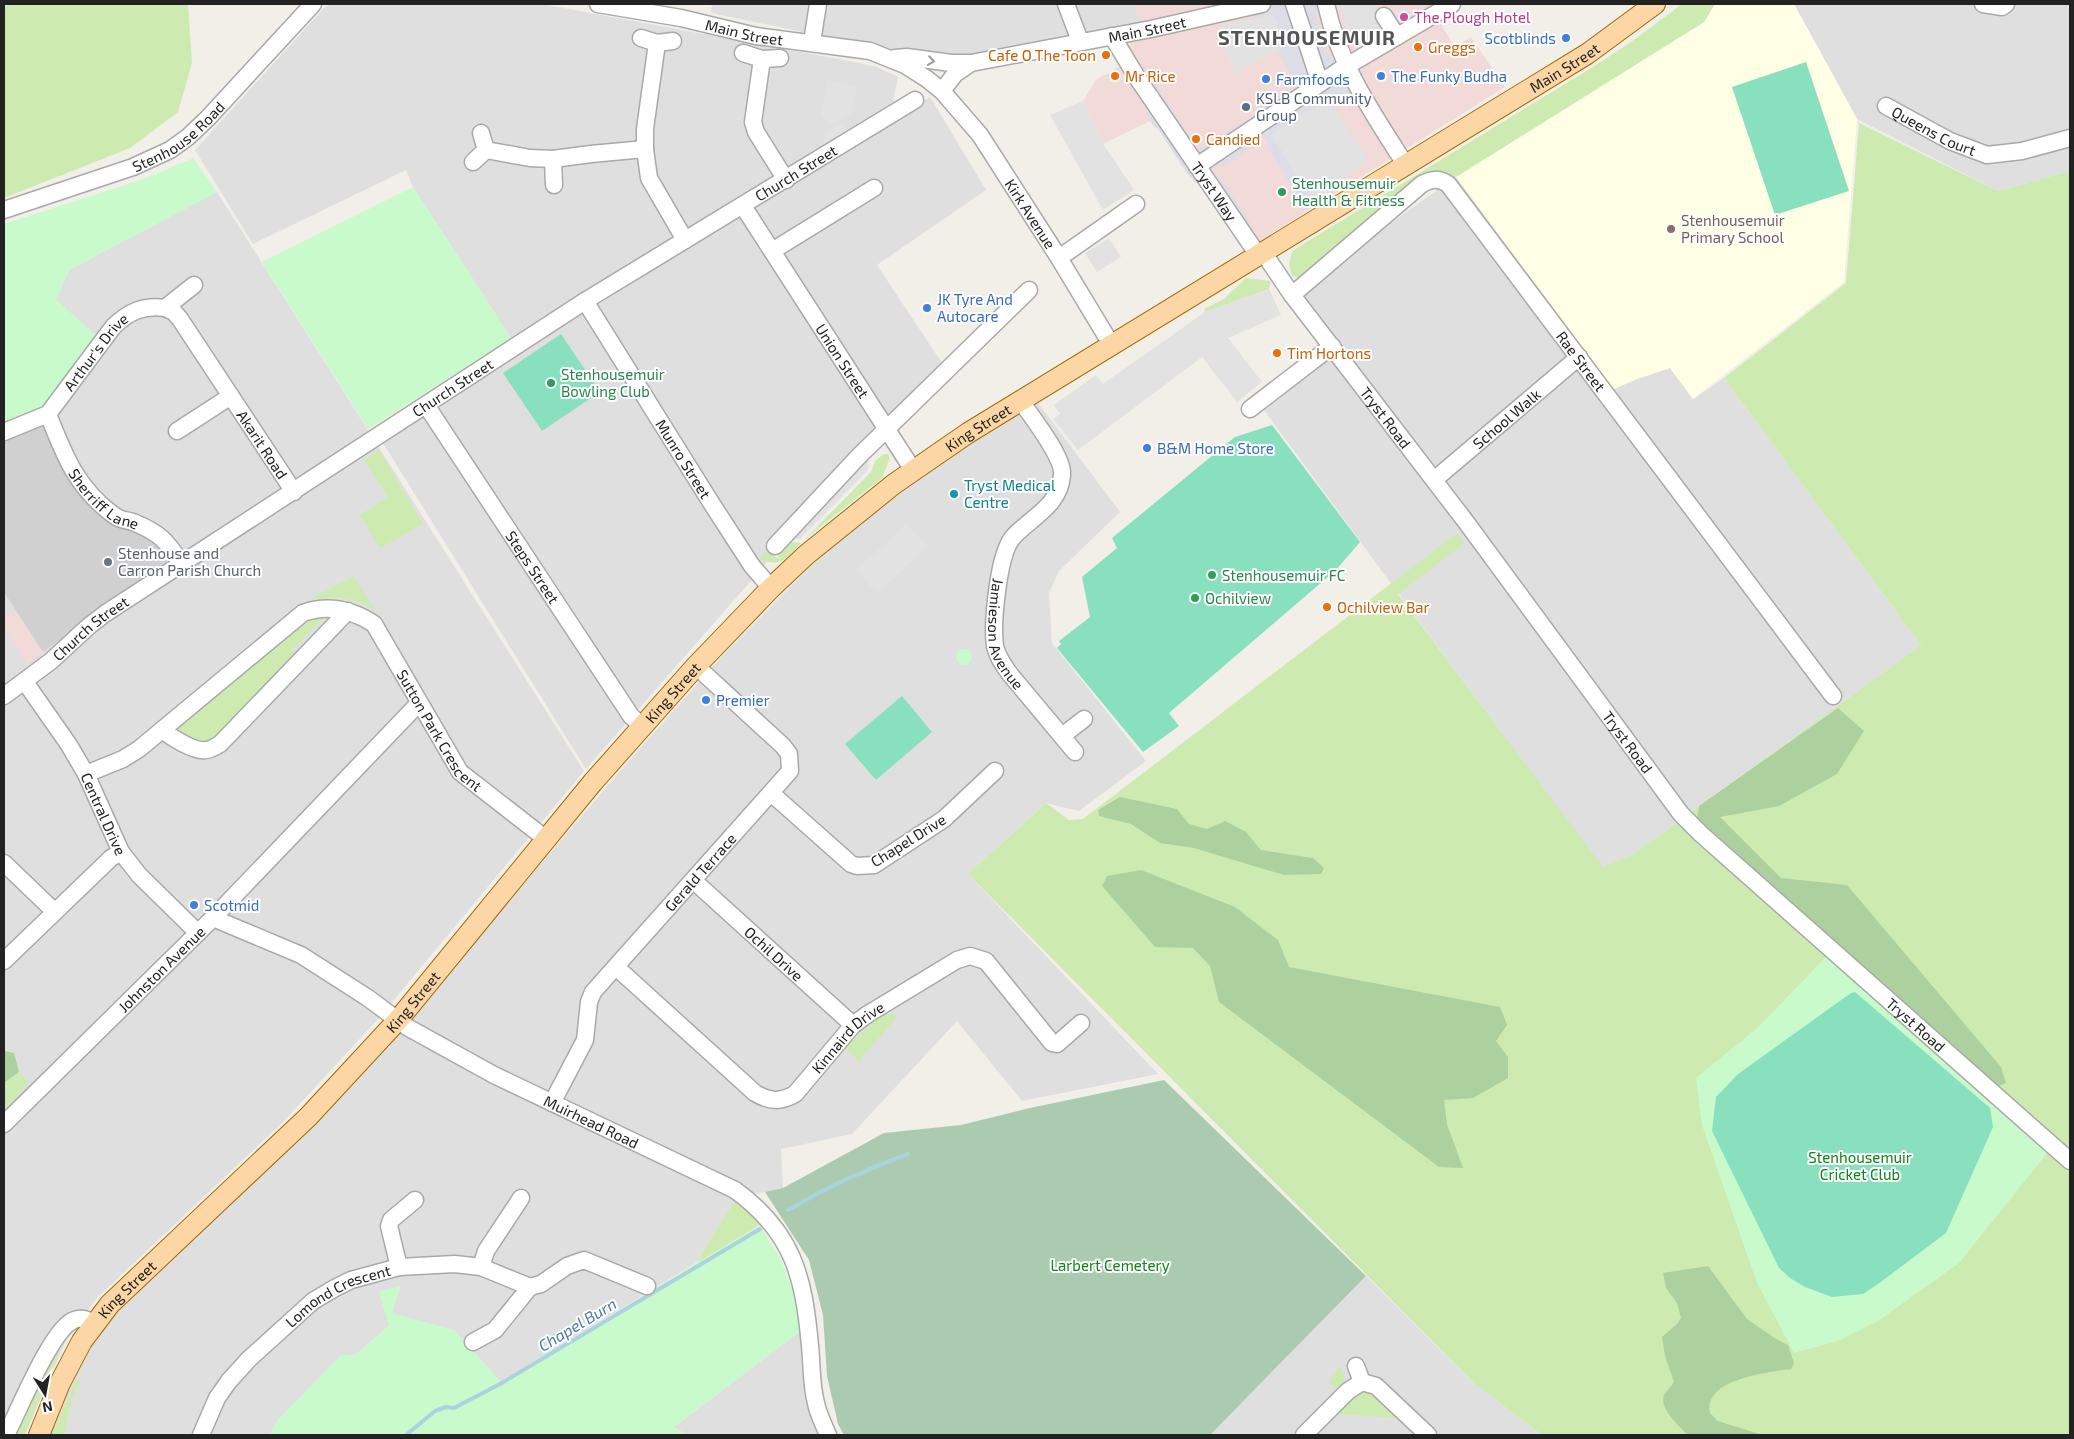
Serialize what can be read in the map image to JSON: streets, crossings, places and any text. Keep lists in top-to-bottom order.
{
  "streets": {
    "main road": ["Main Street", "King Street"],
    "street": [
      "Queens Court",
      "Stenhouse Road",
      "Church Street",
      "Tryst Way",
      "Kirk Avenue",
      "Arthur's Drive",
      "Union Street",
      "Rae Street",
      "Tryst Road",
      "School Walk",
      "Akarit Road",
      "Munro Street",
      "Sherriff Lane",
      "Steps Street",
      "Jamieson Avenue",
      "Sutton Park Crescent",
      "Central Drive",
      "Chapel Drive",
      "Gerald Terrace",
      "Ochil Drive",
      "Johnston Avenue",
      "Kinnaird Drive",
      "Muirhead Road",
      "Lomond Crescent"
    ]
  },
  "crossings": [
    ["Main Street", "Tryst Way"],
    ["Main Street", "Kirk Avenue"],
    ["Main Street", "King Street"],
    ["Church Street", "Union Street"],
    ["Church Street", "Akarit Road"],
    ["Church Street", "Munro Street"],
    ["Church Street", "Sherriff Lane"],
    ["Church Street", "Steps Street"],
    ["Church Street", "Central Drive"],
    ["Tryst Way", "Tryst Road"],
    ["Tryst Way", "King Street"],
    ["Kirk Avenue", "King Street"],
    ["Arthur's Drive", "Akarit Road"],
    ["Arthur's Drive", "Sherriff Lane"],
    ["Union Street", "King Street"],
    ["Rae Street", "Tryst Road"],
    ["Rae Street", "School Walk"],
    ["Tryst Road", "School Walk"],
    ["Tryst Road", "King Street"],
    ["King Street", "Munro Street"],
    ["King Street", "Steps Street"],
    ["King Street", "Jamieson Avenue"],
    ["King Street", "Sutton Park Crescent"],
    ["King Street", "Gerald Terrace"],
    ["King Street", "Muirhead Road"],
    ["Sutton Park Crescent", "Central Drive"],
    ["Sutton Park Crescent", "Johnston Avenue"],
    ["Central Drive", "Johnston Avenue"],
    ["Chapel Drive", "Gerald Terrace"],
    ["Gerald Terrace", "Ochil Drive"],
    ["Gerald Terrace", "Kinnaird Drive"],
    ["Gerald Terrace", "Muirhead Road"],
    ["Ochil Drive", "Kinnaird Drive"],
    ["Johnston Avenue", "Muirhead Road"]
  ],
  "districts": ["STENHOUSEMUIR"],
  "water": ["Chapel Burn"],
  "parks": ["Stenhousemuir Cricket Club", "Larbert Cemetery"],
  "places": [
    "The Plough Hotel",
    "Scotblinds",
    "Greggs",
    "Cafe O The Toon",
    "Mr Rice",
    "The Funky Budha",
    "Farmfoods",
    "KSLB Community Group",
    "Candied",
    "Stenhousemuir Health & Fitness",
    "Stenhousemuir Primary School",
    "JK Tyre And Autocare",
    "Tim Hortons",
    "Stenhousemuir Bowling Club",
    "B&M Home Store",
    "Tryst Medical Centre",
    "Stenhouse and Carron Parish Church",
    "Stenhousemuir FC",
    "Ochilview",
    "Ochilview Bar",
    "Premier",
    "Scotmid"
  ],
  "north": "bottom"
}
